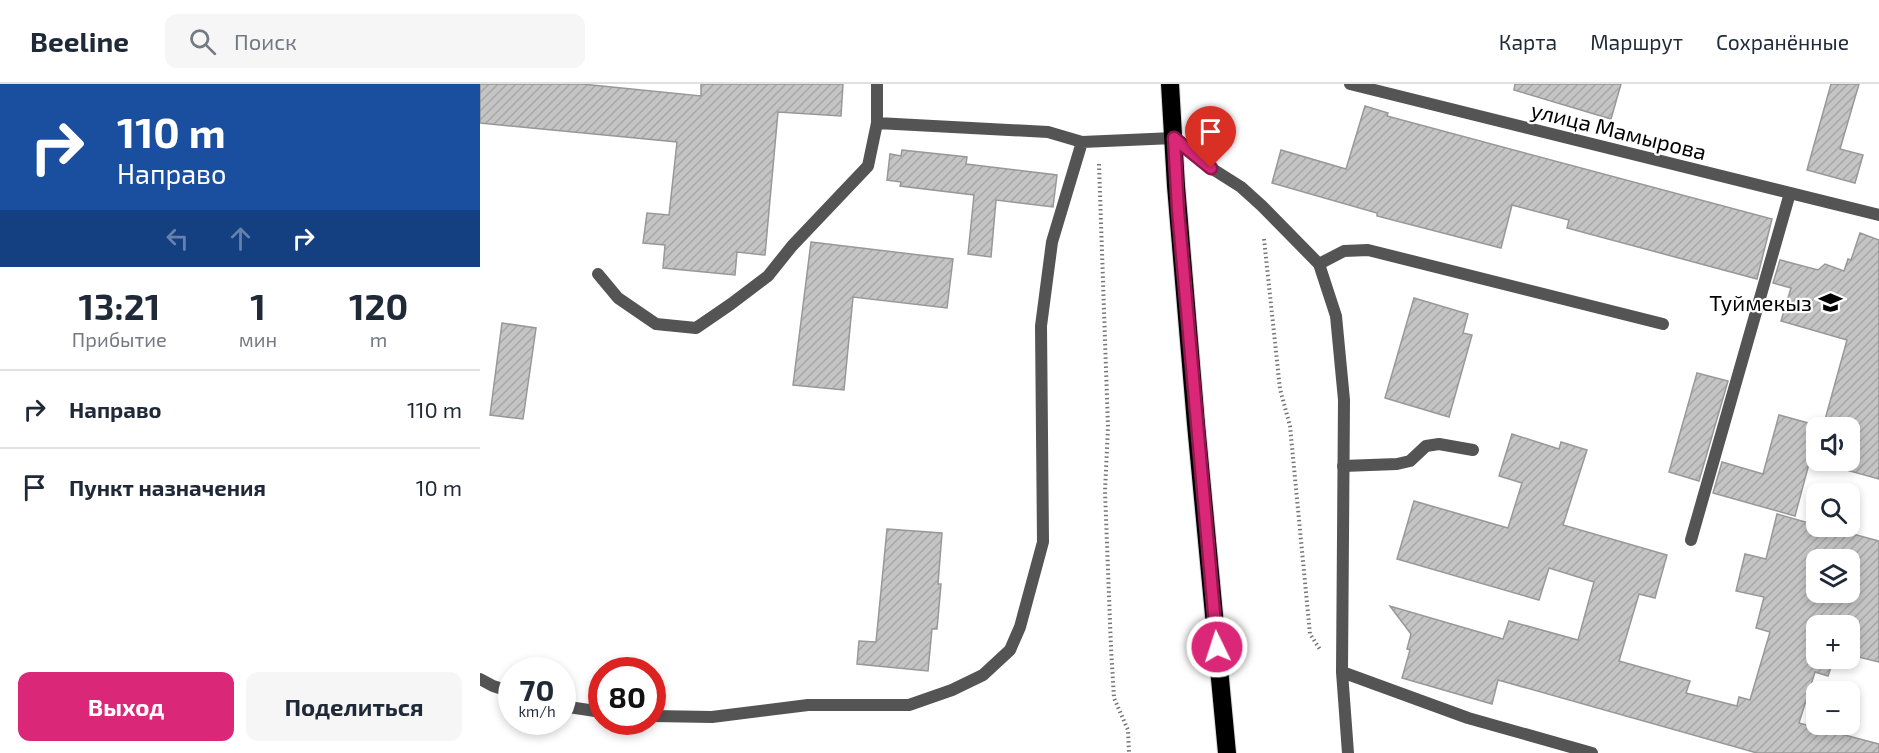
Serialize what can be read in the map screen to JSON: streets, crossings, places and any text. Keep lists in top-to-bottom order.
{
  "streets": {
    "street": ["улица Мамырова"]
  },
  "places": {
    "school or university": ["Туймекыз"]
  },
  "page": {
    "header": "Beeline",
    "search": "Поиск",
    "nav": ["Карта", "Маршрут", "Сохранённые"],
    "turn": ["110 m", "Направо"],
    "eta": [
      "13:21",
      "Прибытие",
      "1",
      "мин",
      "120",
      "m"
    ],
    "list": [
      {
        "name": "Направо",
        "value": "110 m"
      },
      {
        "name": "Пункт назначения",
        "value": "10 m"
      }
    ],
    "map_buttons": ["+", "−"],
    "speed": "70 km/h",
    "limit": "80",
    "buttons": ["Выход", "Поделиться"]
  }
}
